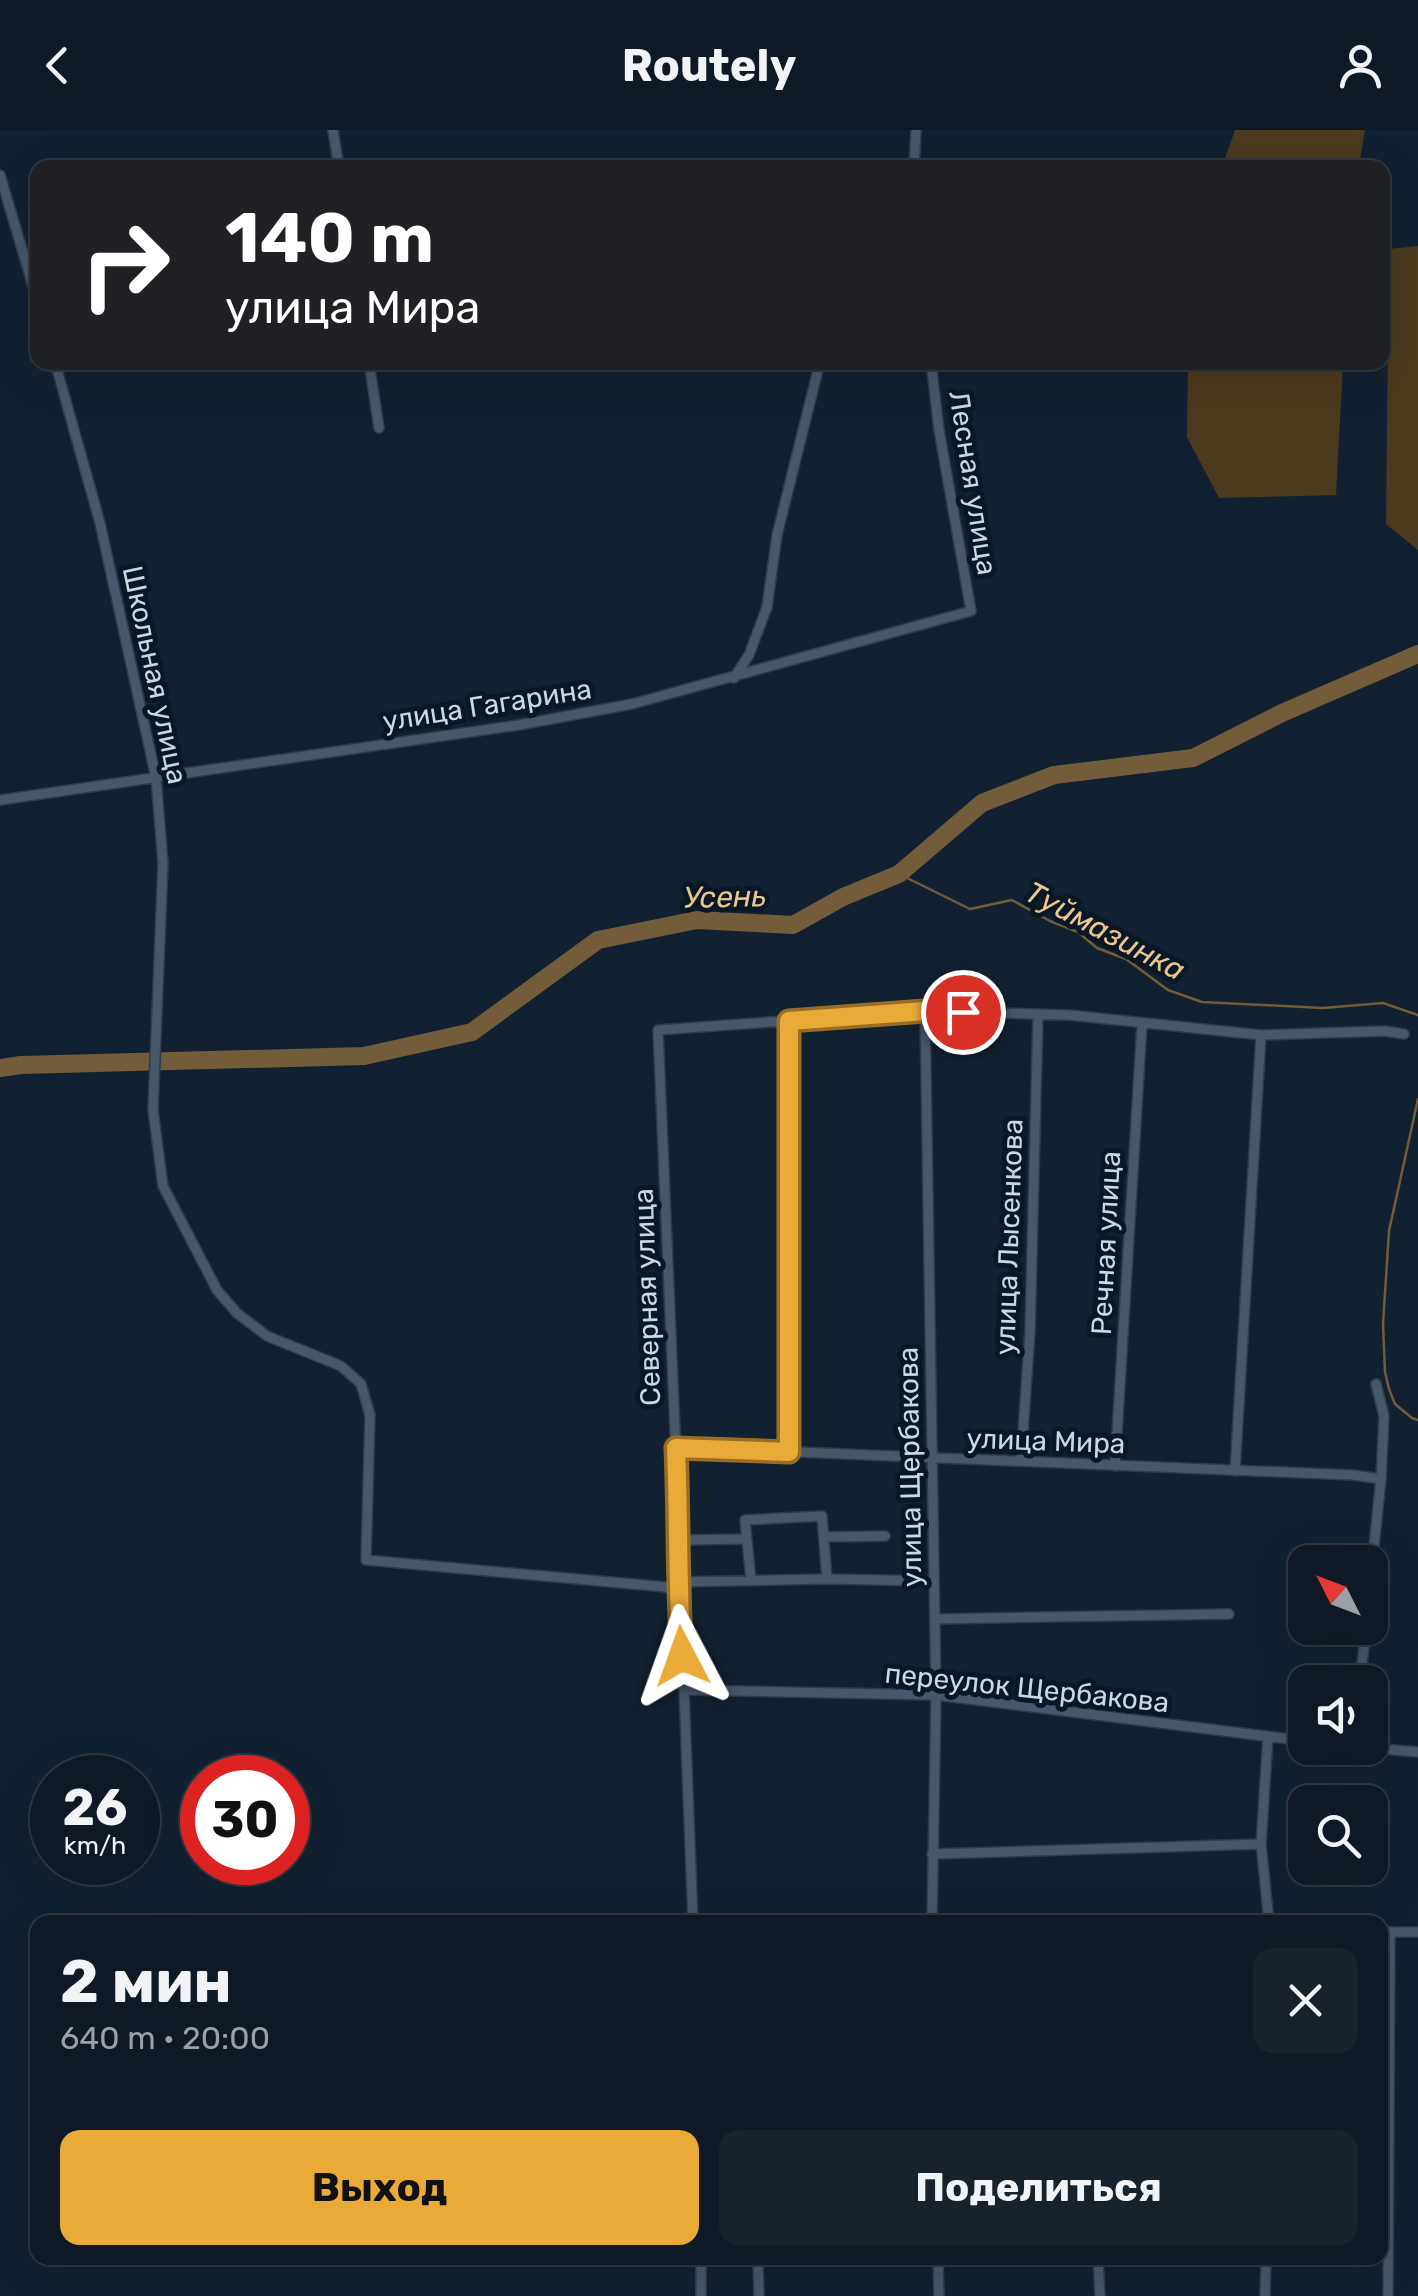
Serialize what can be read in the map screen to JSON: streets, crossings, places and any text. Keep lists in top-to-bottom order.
{
  "streets": {
    "street": [
      "Лесная улица",
      "Школьная улица",
      "улица Гагарина",
      "улица Лысенкова",
      "Речная улица",
      "Северная улица",
      "улица Мира",
      "улица Щербакова",
      "переулок Щербакова"
    ]
  },
  "crossings": [
    ["Лесная улица", "улица Гагарина"],
    ["Школьная улица", "улица Гагарина"],
    ["Школьная улица", "Северная улица"],
    ["улица Лысенкова", "улица Мира"],
    ["Речная улица", "улица Мира"],
    ["Северная улица", "улица Мира"],
    ["Северная улица", "переулок Щербакова"],
    ["улица Мира", "улица Щербакова"],
    ["улица Щербакова", "переулок Щербакова"]
  ],
  "water": ["Усень", "Туймазинка"],
  "north": "top left",
  "page": {
    "header": "Routely",
    "turn": ["140 m", "улица Мира"],
    "speed": "26 km/h",
    "limit": "30",
    "heading": ["2 мин", "640 m · 20:00"],
    "buttons": ["Выход", "Поделиться"]
  }
}
